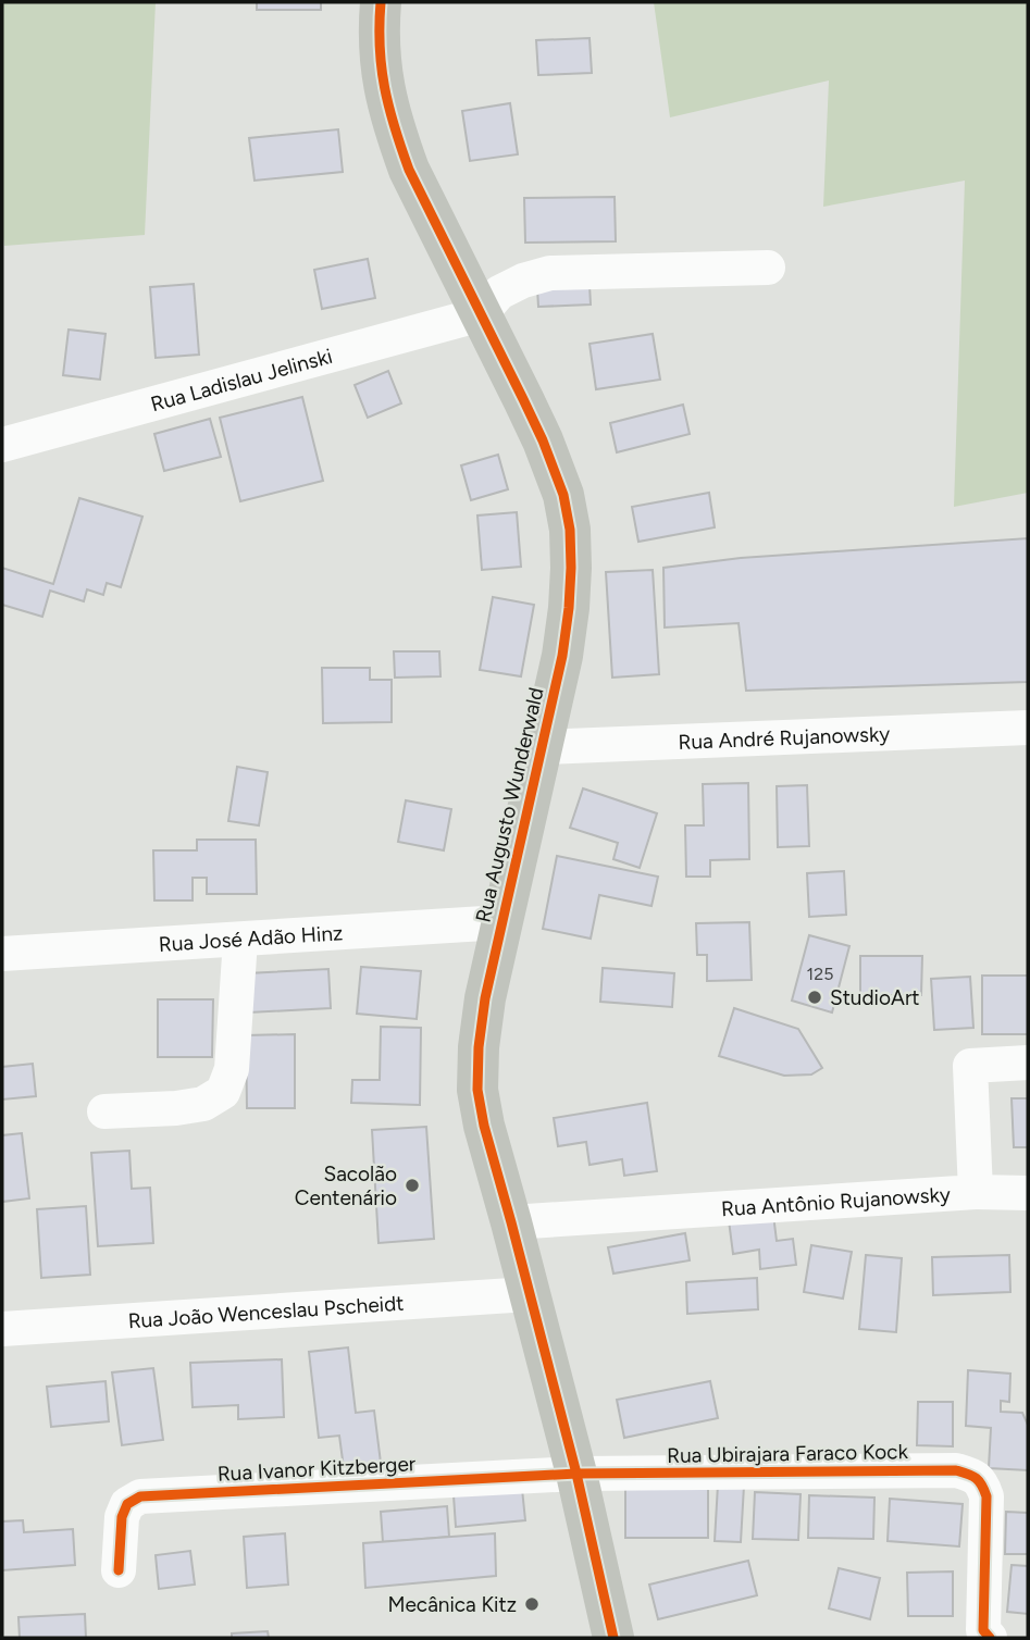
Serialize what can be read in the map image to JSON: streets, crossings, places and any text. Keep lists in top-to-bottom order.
{
  "streets": {
    "main road": ["Rua Augusto Wunderwald"],
    "street": [
      "Rua Ladislau Jelinski",
      "Rua André Rujanowsky",
      "Rua José Adão Hinz",
      "Rua Antônio Rujanowsky",
      "Rua João Wenceslau Pscheidt",
      "Rua Ubirajara Faraco Kock",
      "Rua Ivanor Kitzberger"
    ]
  },
  "crossings": [
    ["Rua Ladislau Jelinski", "Rua Augusto Wunderwald"],
    ["Rua André Rujanowsky", "Rua Augusto Wunderwald"],
    ["Rua Augusto Wunderwald", "Rua José Adão Hinz"],
    ["Rua Augusto Wunderwald", "Rua Antônio Rujanowsky"],
    ["Rua Augusto Wunderwald", "Rua João Wenceslau Pscheidt"],
    ["Rua Augusto Wunderwald", "Rua Ubirajara Faraco Kock"],
    ["Rua Augusto Wunderwald", "Rua Ivanor Kitzberger"],
    ["Rua Ubirajara Faraco Kock", "Rua Ivanor Kitzberger"]
  ],
  "places": ["StudioArt", "Sacolão Centenário", "Mecânica Kitz"],
  "house_numbers": ["125"]
}
